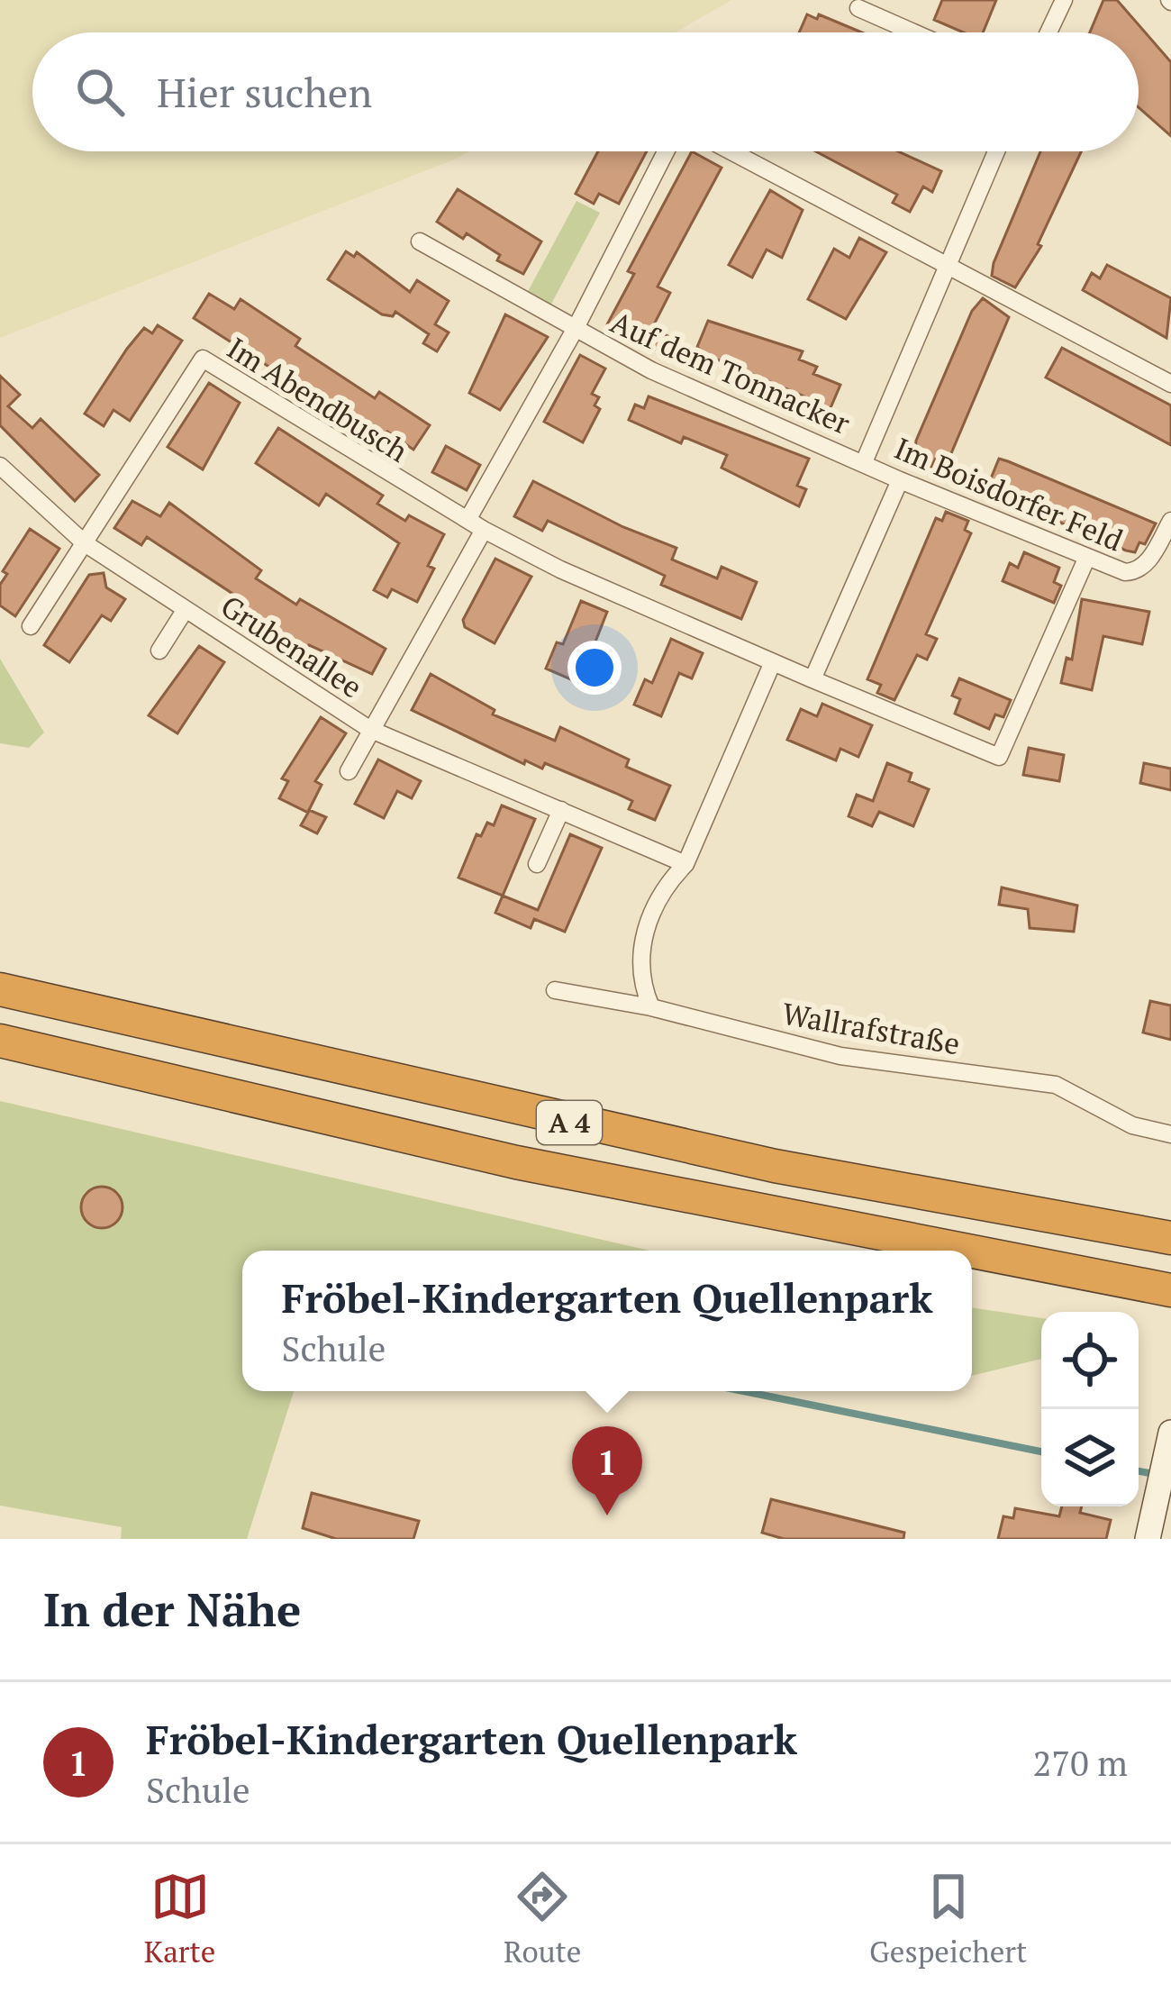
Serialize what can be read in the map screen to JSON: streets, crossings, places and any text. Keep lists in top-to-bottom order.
{
  "streets": {
    "highway": ["A 4"],
    "street": [
      "Auf dem Tonnacker",
      "Im Abendbusch",
      "Im Boisdorfer Feld",
      "Grubenallee",
      "Wallrafstraße"
    ]
  },
  "crossings": [
    ["Auf dem Tonnacker", "Im Abendbusch"],
    ["Auf dem Tonnacker", "Im Boisdorfer Feld"],
    ["Im Abendbusch", "Im Boisdorfer Feld"],
    ["Im Abendbusch", "Grubenallee"]
  ],
  "page": {
    "search": "Hier suchen",
    "popup": ["Fröbel-Kindergarten Quellenpark", "Schule"],
    "pins": "1",
    "heading": "In der Nähe",
    "list": [
      {
        "mark": "1",
        "name": "Fröbel-Kindergarten Quellenpark",
        "note": "Schule",
        "value": "270 m"
      }
    ],
    "nav": ["Karte", "Route", "Gespeichert"]
  }
}
